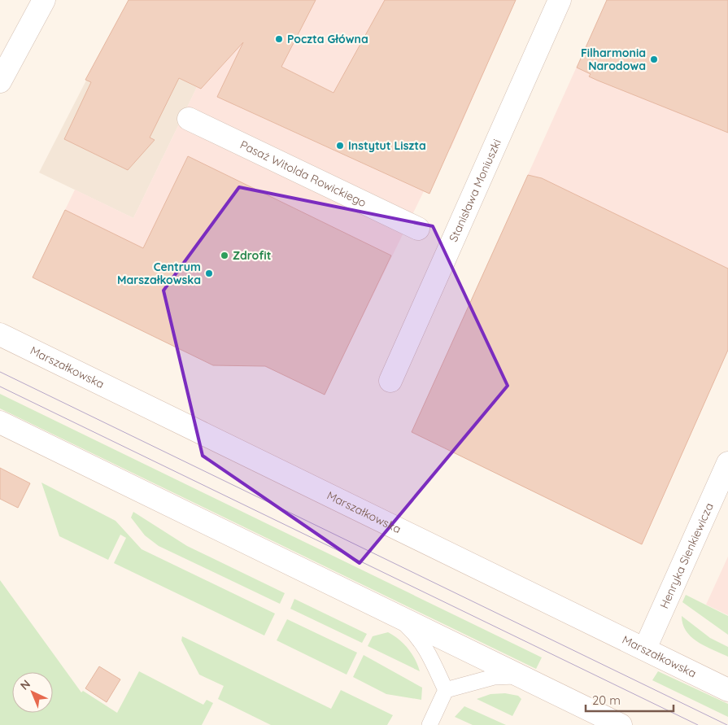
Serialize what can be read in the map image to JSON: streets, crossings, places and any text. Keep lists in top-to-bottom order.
{
  "streets": {
    "main road": [
      "Pasaż Witolda Rowickiego",
      "Stanisława Moniuszki",
      "Marszałkowska",
      "Henryka Sienkiewicza"
    ]
  },
  "crossings": [
    ["Marszałkowska", "Henryka Sienkiewicza"]
  ],
  "places": [
    "Poczta Główna",
    "Filharmonia Narodowa",
    "Instytut Liszta",
    "Zdrofit",
    "Centrum Marszałkowska"
  ],
  "scale_bar": "20 m",
  "north": "top left"
}
